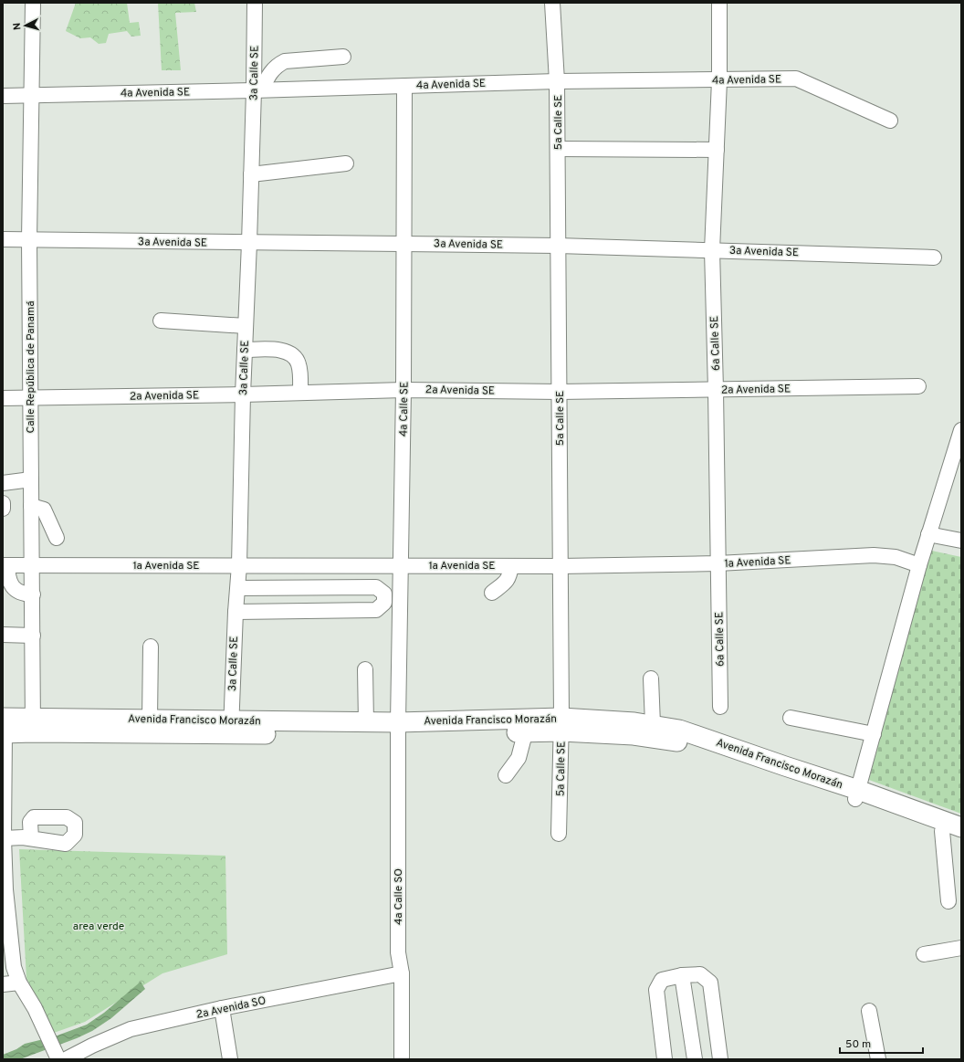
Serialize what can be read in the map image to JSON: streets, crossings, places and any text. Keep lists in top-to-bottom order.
{
  "streets": {
    "main road": ["Avenida Francisco Morazán"],
    "street": [
      "3a Calle SE",
      "4a Avenida SE",
      "5a Calle SE",
      "3a Avenida SE",
      "6a Calle SE",
      "Calle República de Panamá",
      "2a Avenida SE",
      "4a Calle SE",
      "1a Avenida SE",
      "4a Calle SO",
      "2a Avenida SO"
    ]
  },
  "crossings": [
    ["3a Calle SE", "4a Avenida SE"],
    ["3a Calle SE", "3a Avenida SE"],
    ["3a Calle SE", "2a Avenida SE"],
    ["3a Calle SE", "1a Avenida SE"],
    ["3a Calle SE", "Avenida Francisco Morazán"],
    ["4a Avenida SE", "5a Calle SE"],
    ["4a Avenida SE", "6a Calle SE"],
    ["4a Avenida SE", "Calle República de Panamá"],
    ["4a Avenida SE", "4a Calle SE"],
    ["5a Calle SE", "3a Avenida SE"],
    ["5a Calle SE", "2a Avenida SE"],
    ["5a Calle SE", "1a Avenida SE"],
    ["5a Calle SE", "Avenida Francisco Morazán"],
    ["3a Avenida SE", "6a Calle SE"],
    ["3a Avenida SE", "Calle República de Panamá"],
    ["3a Avenida SE", "4a Calle SE"],
    ["6a Calle SE", "2a Avenida SE"],
    ["6a Calle SE", "1a Avenida SE"],
    ["Calle República de Panamá", "2a Avenida SE"],
    ["Calle República de Panamá", "1a Avenida SE"],
    ["Calle República de Panamá", "Avenida Francisco Morazán"],
    ["2a Avenida SE", "4a Calle SE"],
    ["4a Calle SE", "1a Avenida SE"],
    ["4a Calle SE", "Avenida Francisco Morazán"],
    ["4a Calle SE", "4a Calle SO"],
    ["Avenida Francisco Morazán", "4a Calle SO"],
    ["4a Calle SO", "2a Avenida SO"]
  ],
  "parks": ["area verde"],
  "scale_bar": "50 m",
  "north": "left"
}
